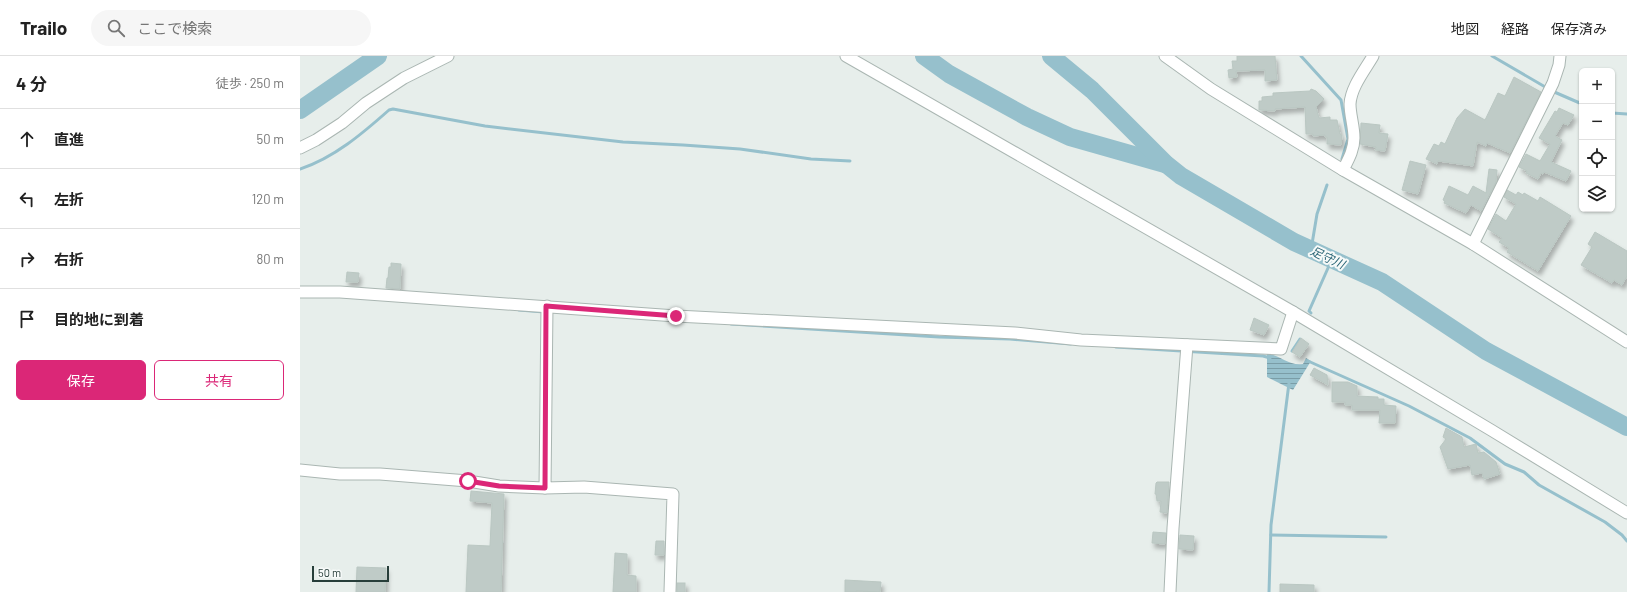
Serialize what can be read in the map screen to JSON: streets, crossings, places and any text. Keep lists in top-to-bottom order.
{
  "water": ["足守川"],
  "scale_bar": "50 m",
  "page": {
    "header": "Trailo",
    "search": "ここで検索",
    "nav": ["地図", "経路", "保存済み"],
    "heading": ["4 分", "徒歩 · 250 m"],
    "map_buttons": ["+", "−"],
    "list": [
      ["直進", "50 m"],
      ["左折", "120 m"],
      ["右折", "80 m"],
      "目的地に到着"
    ],
    "buttons": ["保存", "共有"],
    "scale": "50 m"
  }
}
